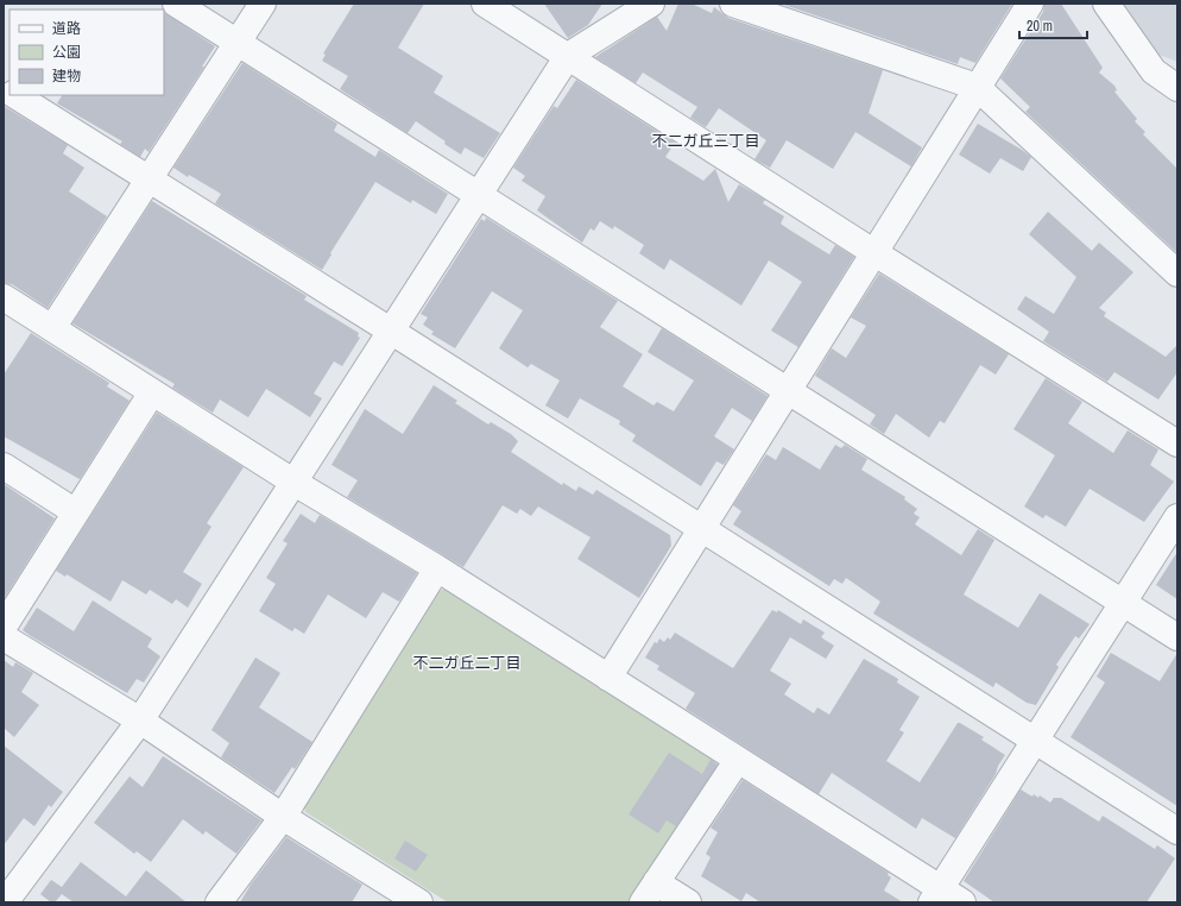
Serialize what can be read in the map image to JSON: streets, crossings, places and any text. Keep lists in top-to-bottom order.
{
  "districts": ["不二ガ丘三丁目", "不二ガ丘二丁目"],
  "legend": ["道路", "公園", "建物"],
  "scale_bar": "20 m"
}
